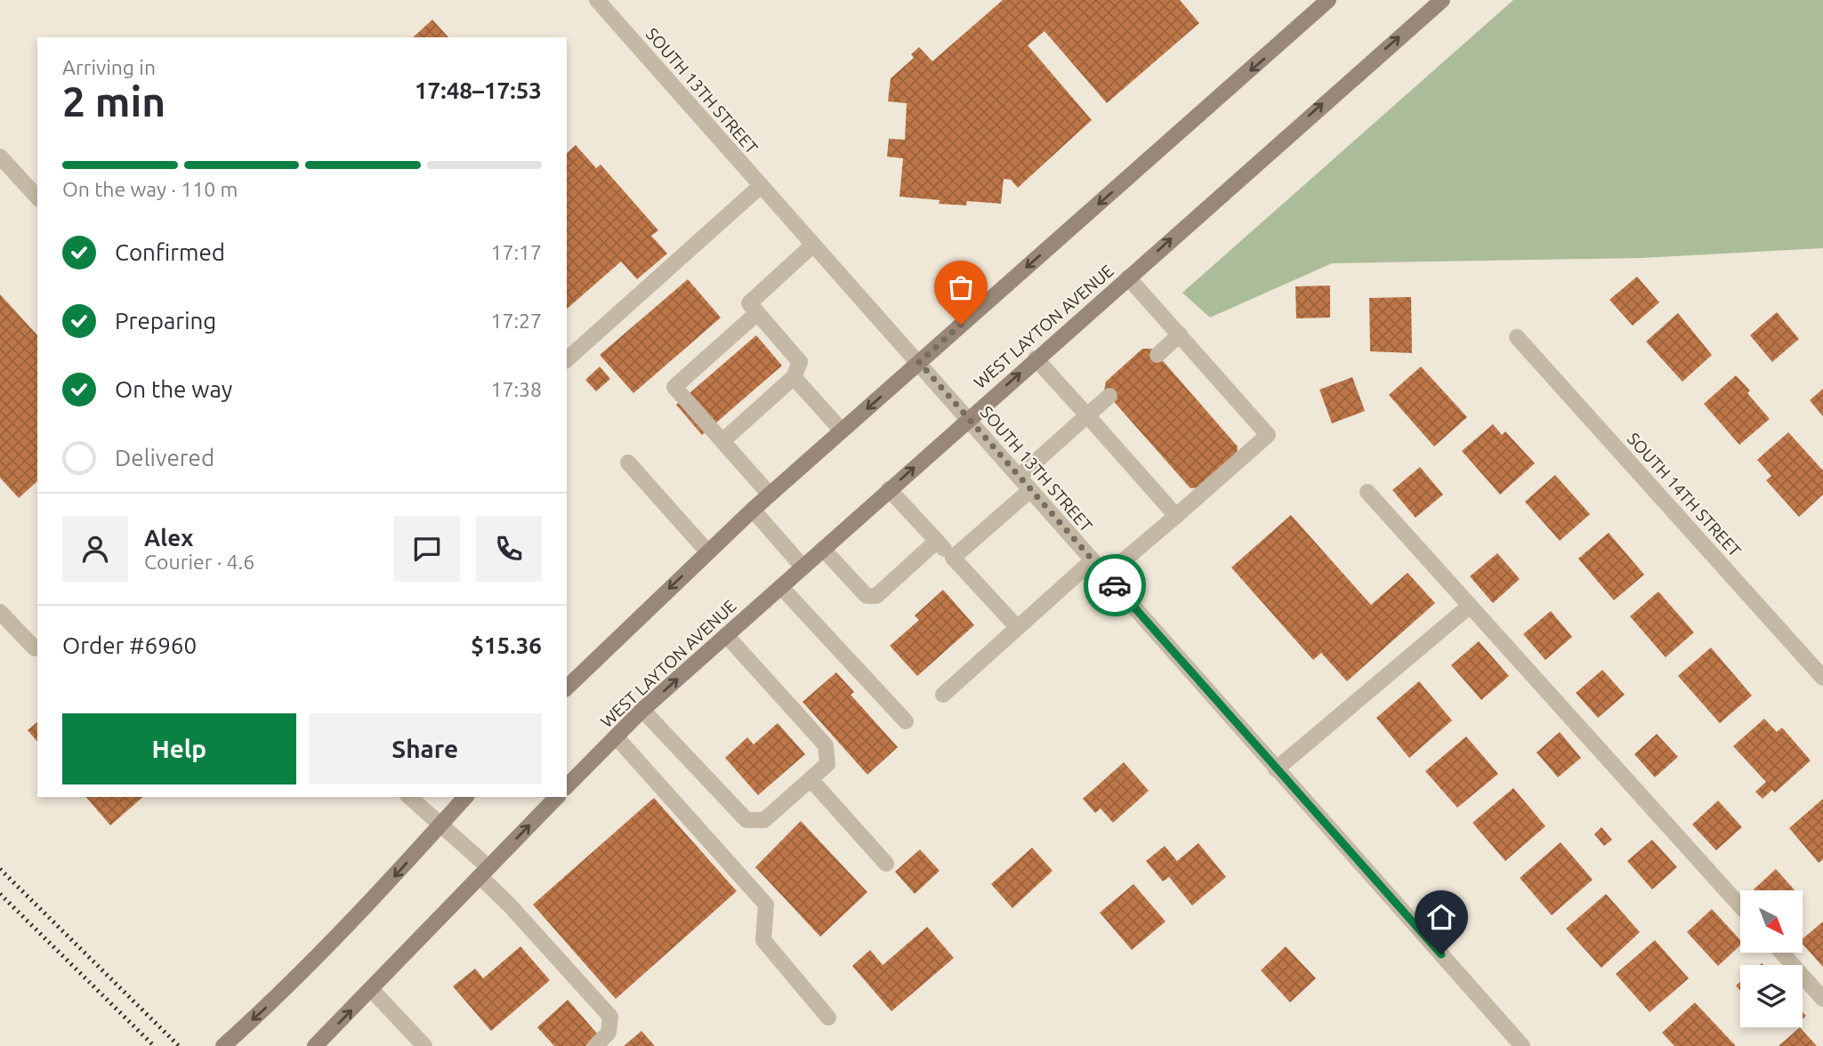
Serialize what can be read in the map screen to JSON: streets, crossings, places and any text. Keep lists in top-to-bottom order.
{
  "streets": {
    "main road": ["WEST LAYTON AVENUE"],
    "street": ["SOUTH 13TH STREET", "SOUTH 14TH STREET"]
  },
  "crossings": [
    ["SOUTH 13TH STREET", "WEST LAYTON AVENUE"]
  ],
  "north": "bottom right",
  "page": {
    "heading": ["2 min", "Arriving in", "17:48–17:53"],
    "panel": [
      "Alex",
      "Courier · 4.6",
      "Order #6960",
      "$15.36"
    ],
    "bar": "On the way · 110 m",
    "list": [
      ["Confirmed", "17:17"],
      ["Preparing", "17:27"],
      ["On the way", "17:38"],
      "Delivered"
    ],
    "buttons": ["Help", "Share"]
  }
}
